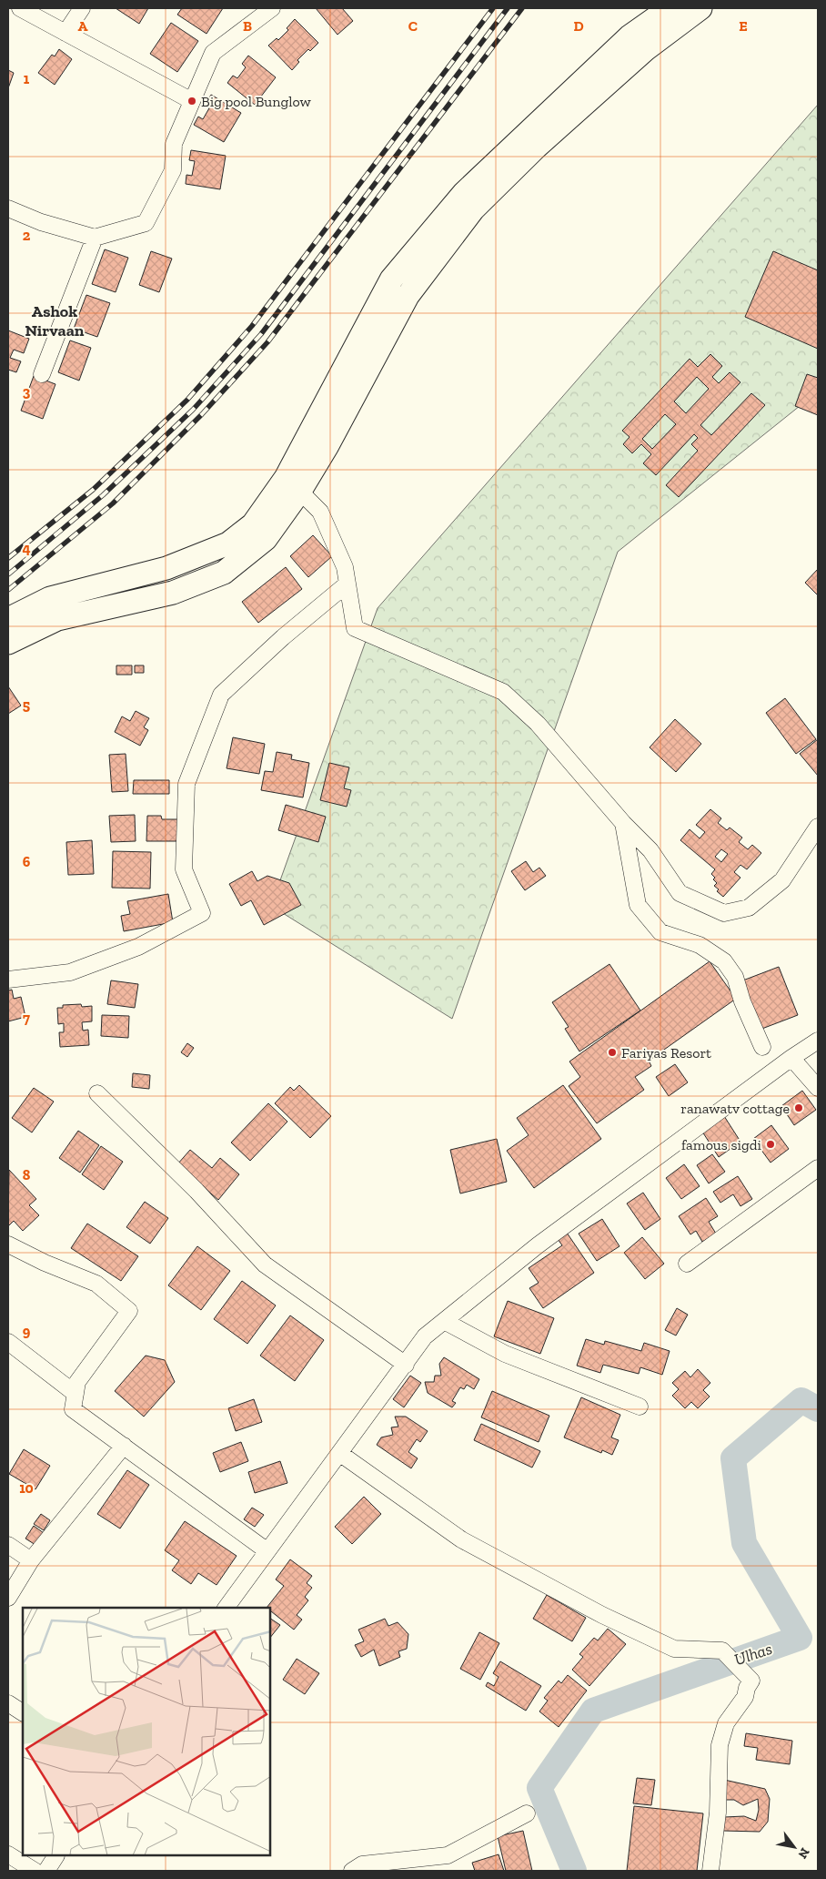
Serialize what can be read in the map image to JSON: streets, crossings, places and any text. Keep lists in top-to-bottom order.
{
  "districts": ["Ashok Nirvaan"],
  "water": ["Ulhas"],
  "places": [
    "Big pool Bunglow",
    "Fariyas Resort",
    "ranawatv cottage",
    "famous sigdi"
  ],
  "north": "bottom right",
  "grid": {
    "columns": [
      "A",
      "B",
      "C",
      "D",
      "E"
    ],
    "rows": [
      "1",
      "2",
      "3",
      "4",
      "5",
      "6",
      "7",
      "8",
      "9",
      "10"
    ]
  }
}
